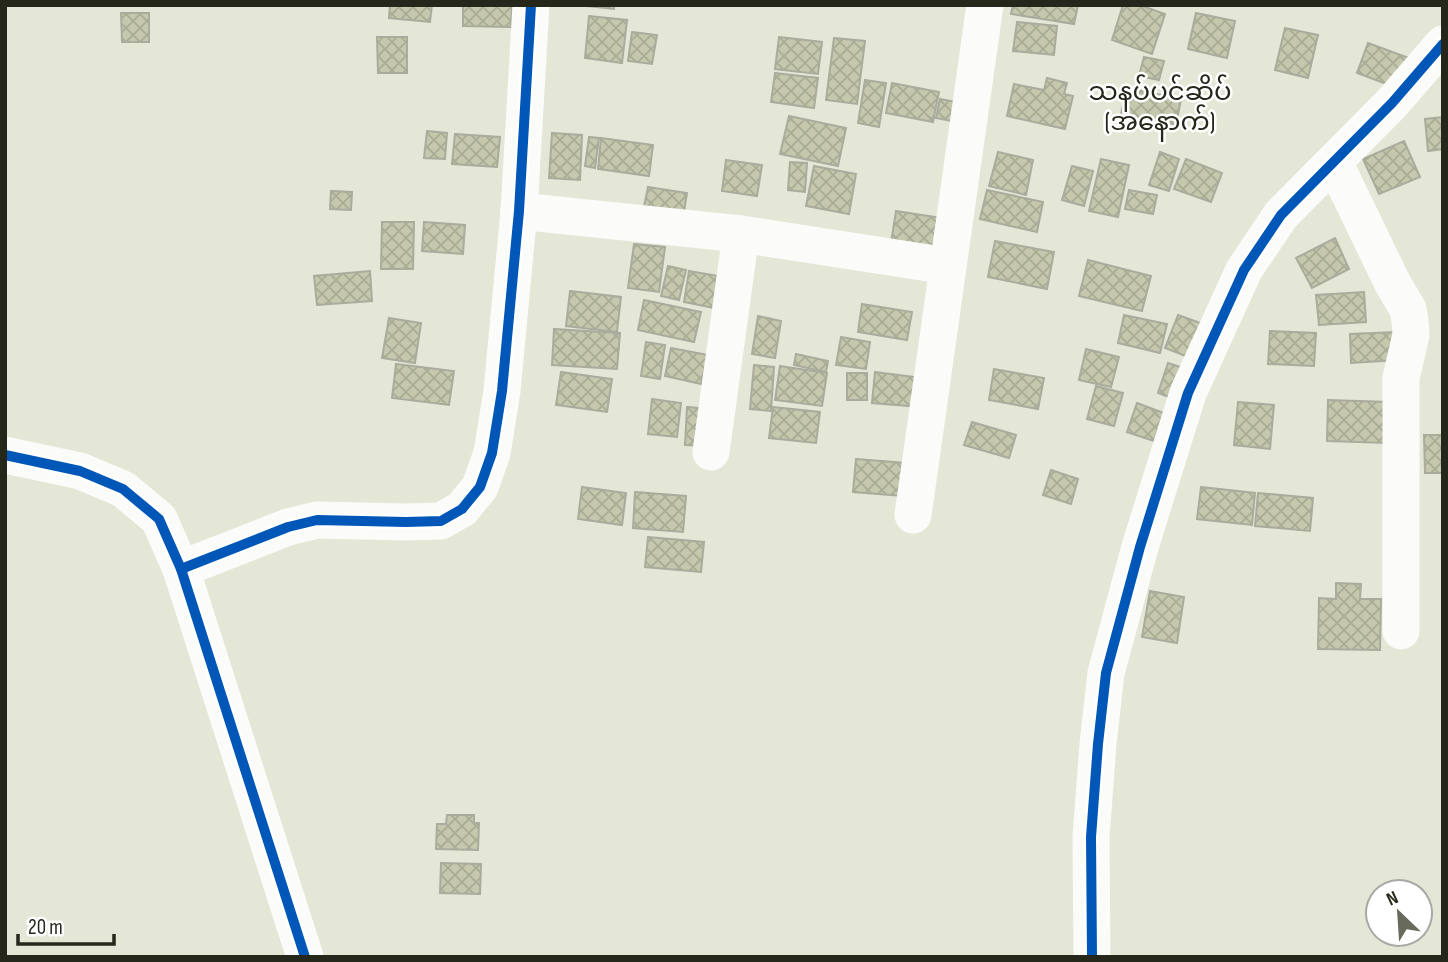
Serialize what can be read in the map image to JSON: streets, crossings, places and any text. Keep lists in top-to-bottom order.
{
  "districts": ["သနပ်ပင်ဆိပ် (အနောက်)"],
  "scale_bar": "20 m",
  "north": "top left"
}
